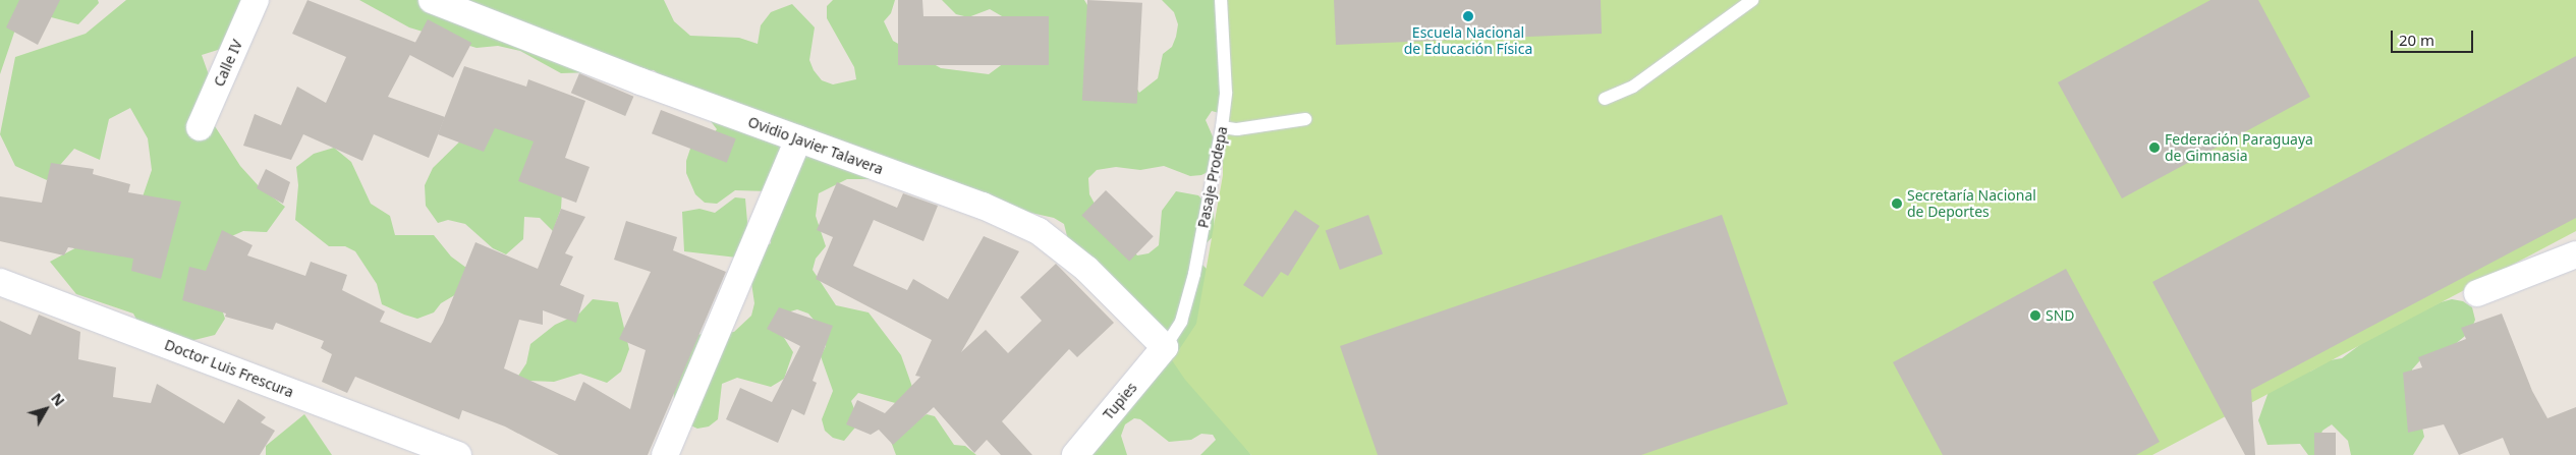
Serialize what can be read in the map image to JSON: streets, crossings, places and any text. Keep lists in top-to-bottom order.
{
  "streets": {
    "street": [
      "Calle IV",
      "Ovidio Javier Talavera",
      "Doctor Luis Frescura",
      "Tupies"
    ],
    "lane": ["Pasaje Prodepa"]
  },
  "crossings": [
    ["Ovidio Javier Talavera", "Pasaje Prodepa"],
    ["Ovidio Javier Talavera", "Tupies"],
    ["Pasaje Prodepa", "Tupies"]
  ],
  "places": [
    "Escuela Nacional de Educación Física",
    "Federación Paraguaya de Gimnasia",
    "Secretaría Nacional de Deportes",
    "SND"
  ],
  "scale_bar": "20 m",
  "north": "top right"
}
